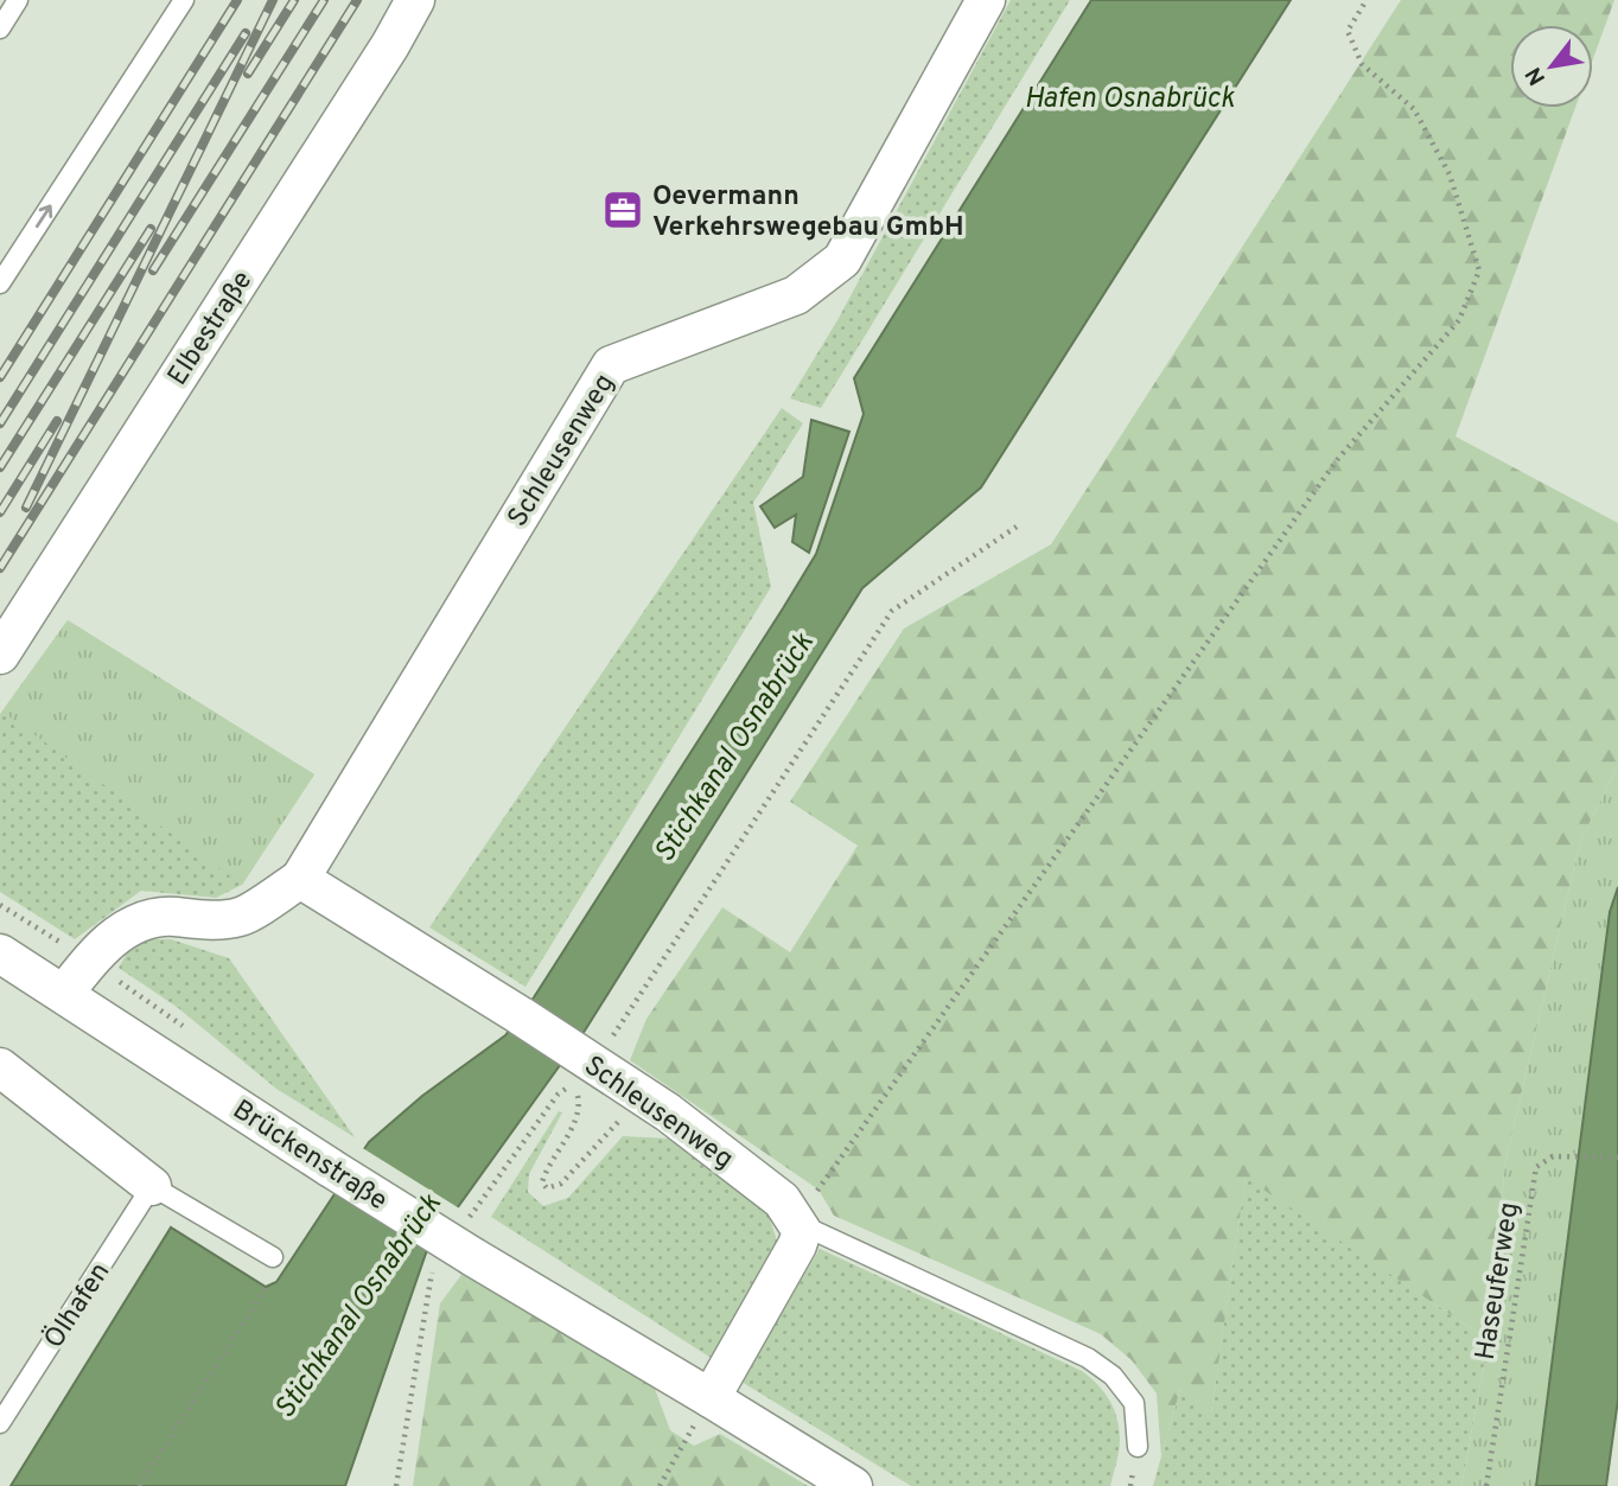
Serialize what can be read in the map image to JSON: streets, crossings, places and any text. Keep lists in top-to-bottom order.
{
  "streets": {
    "street": ["Elbestraße", "Schleusenweg", "Brückenstraße"],
    "lane": ["Ölhafen"],
    "path": ["Haseuferweg"]
  },
  "crossings": [
    ["Schleusenweg", "Brückenstraße"]
  ],
  "water": ["Hafen Osnabrück", "Stichkanal Osnabrück"],
  "places": {
    "office": ["Oevermann Verkehrswegebau GmbH"]
  },
  "north": "bottom left"
}
